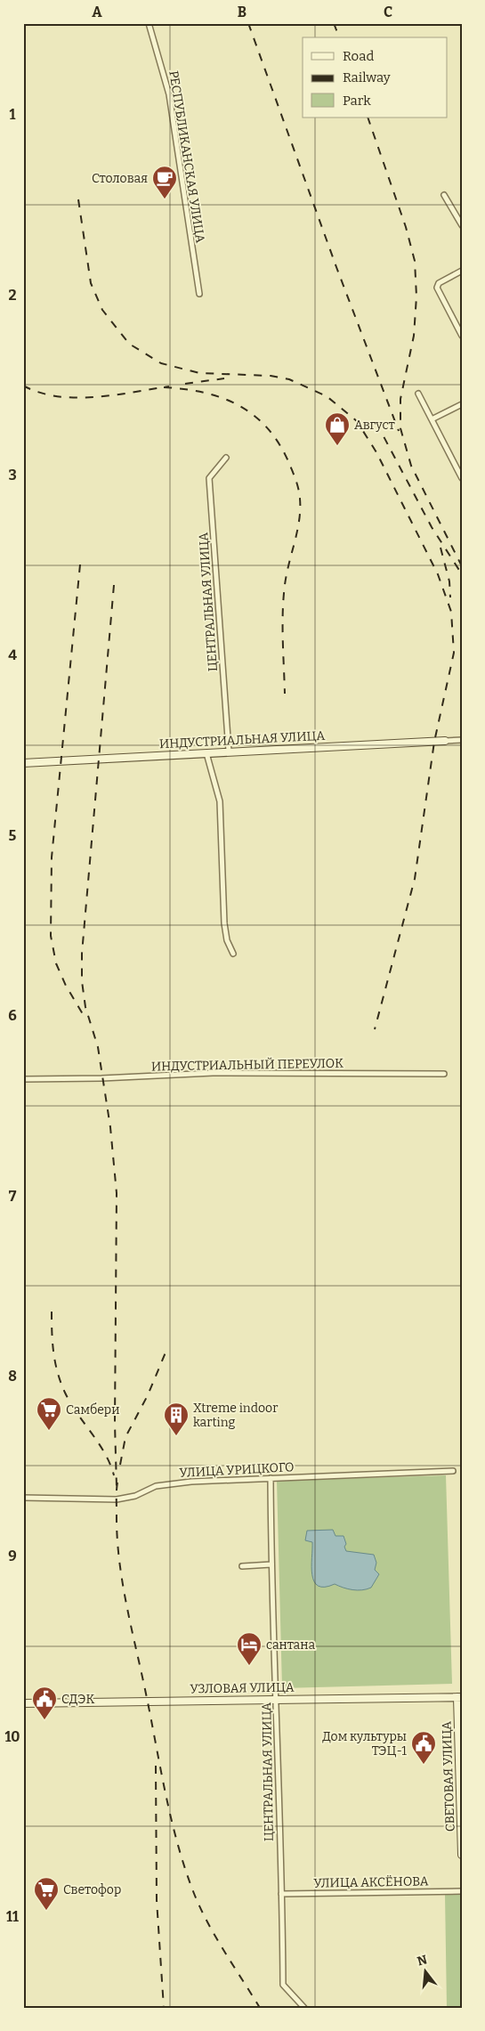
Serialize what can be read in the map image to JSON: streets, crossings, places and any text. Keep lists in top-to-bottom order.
{
  "streets": {
    "street": [
      "РЕСПУБЛИКАНСКАЯ УЛИЦА",
      "ЦЕНТРАЛЬНАЯ УЛИЦА",
      "ИНДУСТРИАЛЬНАЯ УЛИЦА",
      "ИНДУСТРИАЛЬНЫЙ ПЕРЕУЛОК",
      "УЛИЦА УРИЦКОГО",
      "УЗЛОВАЯ УЛИЦА",
      "СВЕТОВАЯ УЛИЦА",
      "УЛИЦА АКСЁНОВА"
    ]
  },
  "crossings": [
    ["ЦЕНТРАЛЬНАЯ УЛИЦА", "ИНДУСТРИАЛЬНАЯ УЛИЦА"],
    ["ЦЕНТРАЛЬНАЯ УЛИЦА", "УЛИЦА УРИЦКОГО"],
    ["ЦЕНТРАЛЬНАЯ УЛИЦА", "УЗЛОВАЯ УЛИЦА"],
    ["ЦЕНТРАЛЬНАЯ УЛИЦА", "УЛИЦА АКСЁНОВА"],
    ["УЗЛОВАЯ УЛИЦА", "СВЕТОВАЯ УЛИЦА"]
  ],
  "places": {
    "cafe": ["Столовая"],
    "shop": ["Август"],
    "supermarket": ["Самбери", "Светофор"],
    "building": ["Xtreme indoor karting"],
    "hotel": ["сантана"],
    "public building": ["СДЭК", "Дом культуры ТЭЦ-1"]
  },
  "legend": ["Road", "Railway", "Park"],
  "north": "top",
  "grid": {
    "columns": ["A", "B", "C"],
    "rows": [
      "1",
      "2",
      "3",
      "4",
      "5",
      "6",
      "7",
      "8",
      "9",
      "10",
      "11"
    ]
  }
}
